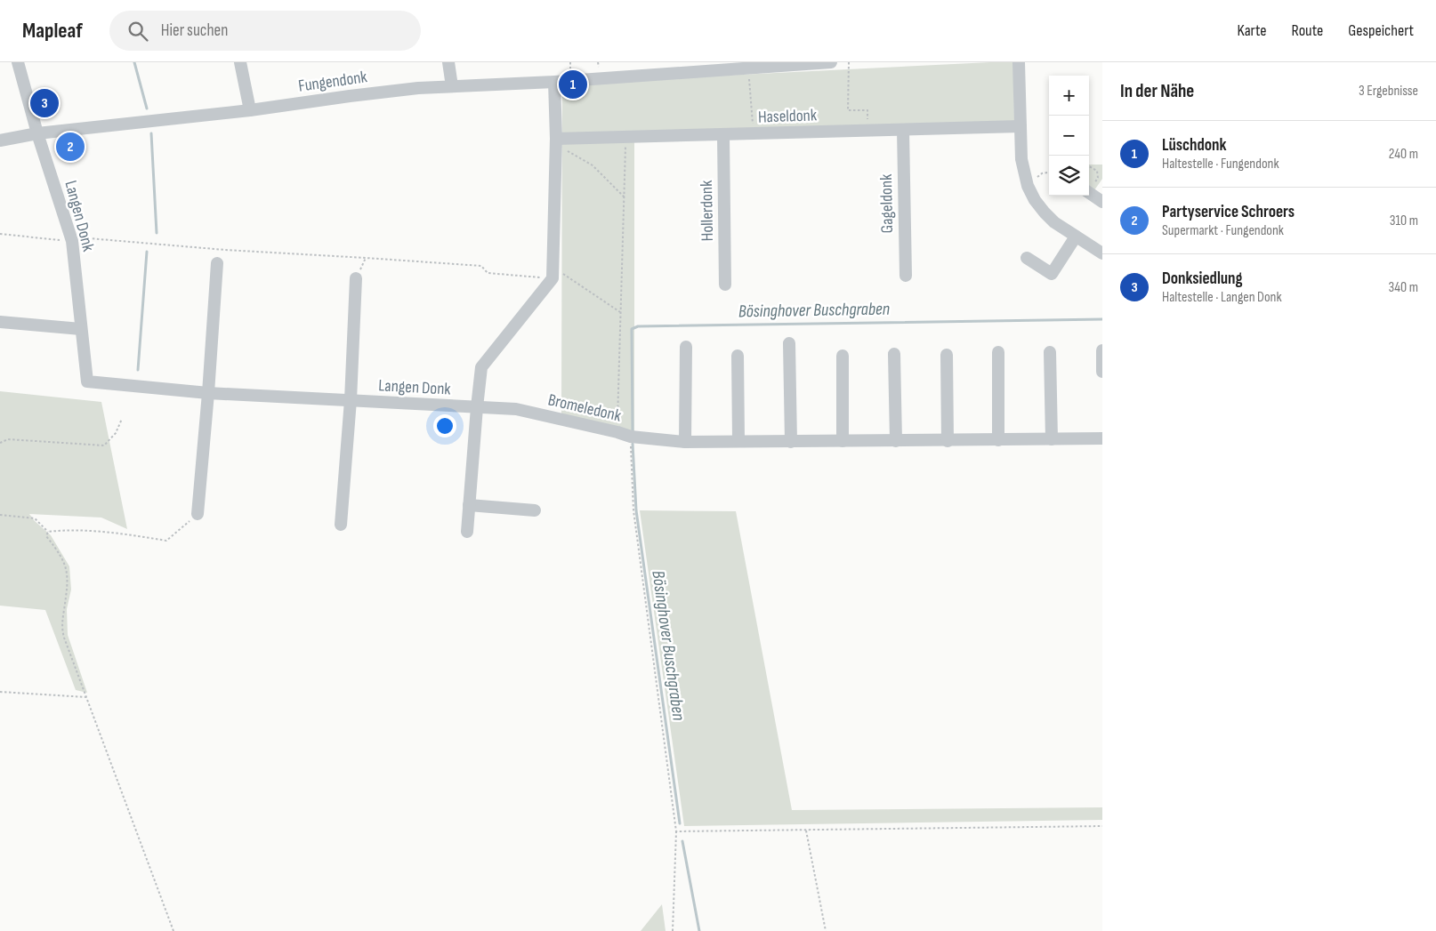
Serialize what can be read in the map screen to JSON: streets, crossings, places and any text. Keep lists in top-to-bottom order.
{
  "streets": {
    "street": [
      "Fungendonk",
      "Haseldonk",
      "Gageldonk",
      "Hollerdonk",
      "Langen Donk",
      "Bromeledonk"
    ]
  },
  "crossings": [
    ["Fungendonk", "Langen Donk"],
    ["Haseldonk", "Gageldonk"],
    ["Haseldonk", "Hollerdonk"],
    ["Langen Donk", "Bromeledonk"]
  ],
  "water": ["Bösinghover Buschgraben"],
  "page": {
    "header": "Mapleaf",
    "search": "Hier suchen",
    "nav": ["Karte", "Route", "Gespeichert"],
    "heading": ["In der Nähe", "3 Ergebnisse"],
    "pins": ["1", "3", "2"],
    "map_buttons": ["+", "−"],
    "list": [
      {
        "mark": "1",
        "name": "Lüschdonk",
        "note": "Haltestelle · Fungendonk",
        "value": "240 m"
      },
      {
        "mark": "2",
        "name": "Partyservice Schroers",
        "note": "Supermarkt · Fungendonk",
        "value": "310 m"
      },
      {
        "mark": "3",
        "name": "Donksiedlung",
        "note": "Haltestelle · Langen Donk",
        "value": "340 m"
      }
    ]
  }
}
